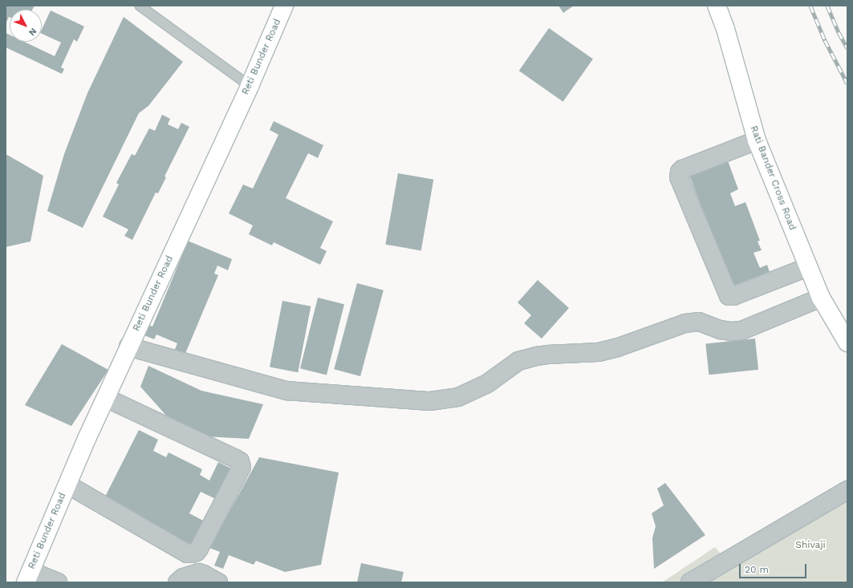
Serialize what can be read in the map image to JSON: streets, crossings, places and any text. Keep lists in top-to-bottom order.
{
  "streets": {
    "street": ["Reti Bunder Road", "Rati Bander Cross Road"]
  },
  "parks": ["Shivaji"],
  "scale_bar": "20 m",
  "north": "bottom right"
}
